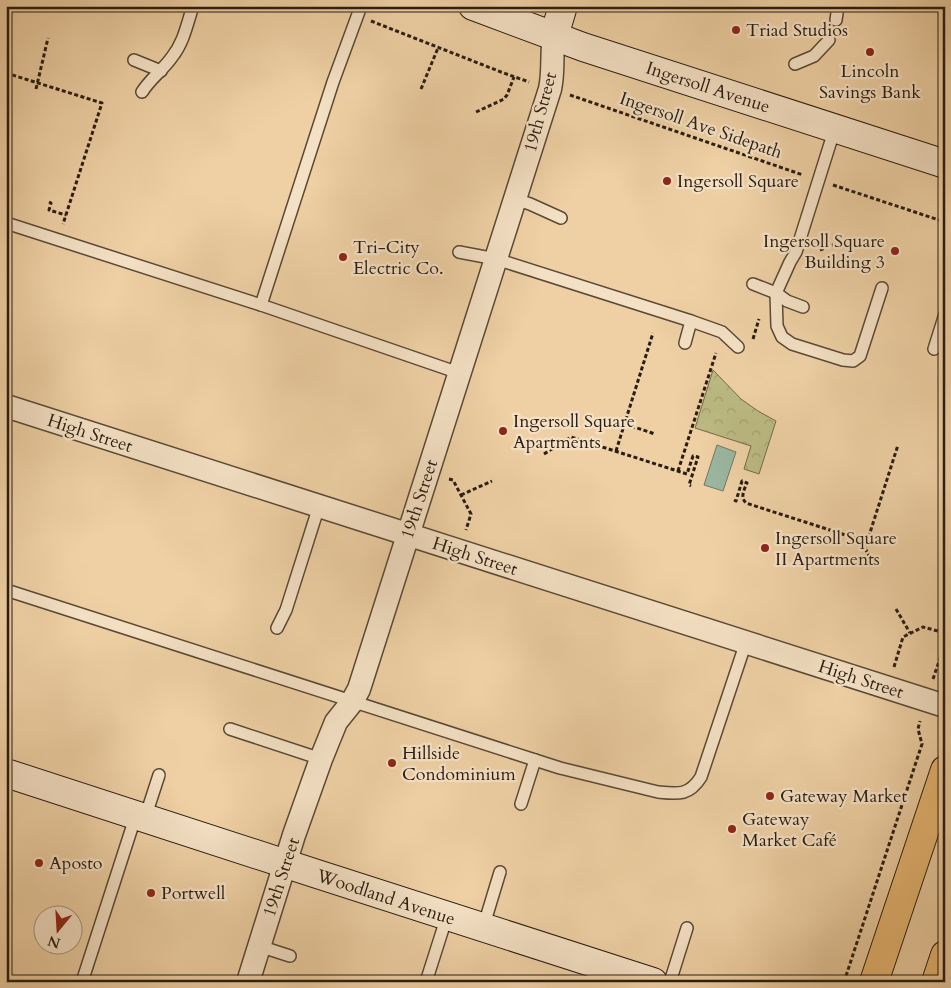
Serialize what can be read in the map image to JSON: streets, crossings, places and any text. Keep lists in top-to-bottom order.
{
  "streets": {
    "street": [
      "Ingersoll Avenue",
      "19th Street",
      "High Street",
      "Woodland Avenue"
    ],
    "path": ["Ingersoll Ave Sidepath"]
  },
  "crossings": [
    ["Ingersoll Avenue", "19th Street"],
    ["19th Street", "High Street"],
    ["19th Street", "Woodland Avenue"]
  ],
  "places": [
    "Triad Studios",
    "Lincoln Savings Bank",
    "Ingersoll Square",
    "Ingersoll Square Building 3",
    "Tri-City Electric Co.",
    "Ingersoll Square Apartments",
    "Ingersoll Square II Apartments",
    "Hillside Condominium",
    "Gateway Market",
    "Gateway Market Café",
    "Aposto",
    "Portwell"
  ],
  "north": "bottom"
}
